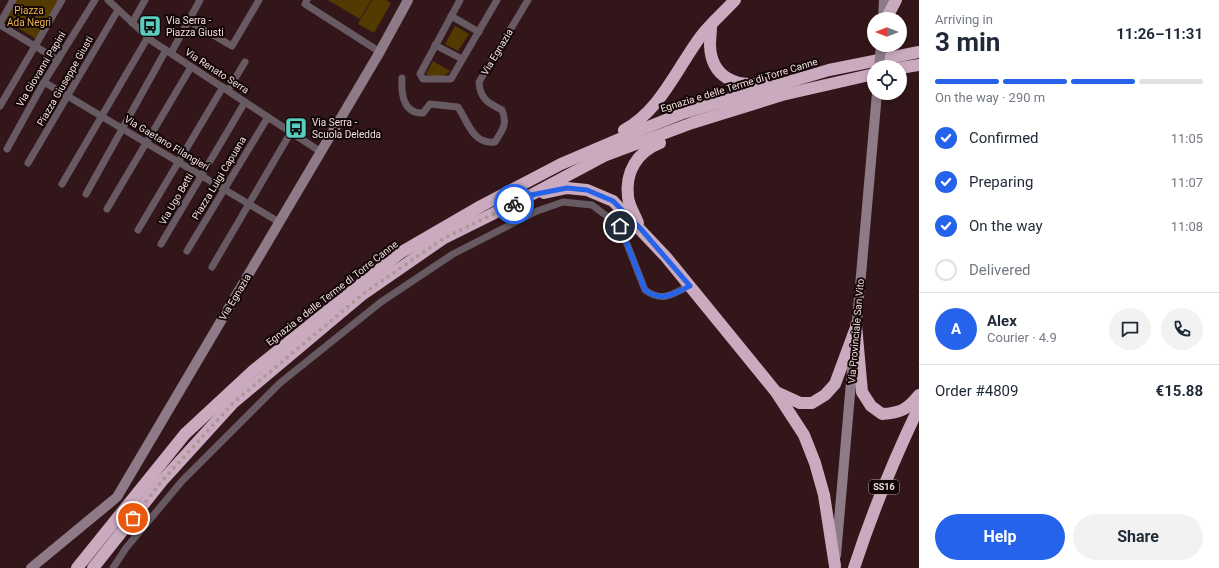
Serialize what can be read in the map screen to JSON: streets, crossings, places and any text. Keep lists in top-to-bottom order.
{
  "streets": {
    "highway": ["Egnazia e delle Terme di Torre Canne", "SS16"],
    "street": [
      "Via Egnazia",
      "Via Giovanni Papini",
      "Via Renato Serra",
      "Piazza Giuseppe Giusti",
      "Via Gaetano Filangieri",
      "Piazza Luigi Capuana",
      "Via Ugo Betti",
      "Via Provinciale San Vito"
    ]
  },
  "crossings": [
    ["Via Egnazia", "Via Renato Serra"],
    ["Via Egnazia", "Via Gaetano Filangieri"],
    ["Via Giovanni Papini", "Via Gaetano Filangieri"],
    ["Via Renato Serra", "Piazza Giuseppe Giusti"],
    ["Via Renato Serra", "Piazza Luigi Capuana"],
    ["Via Renato Serra", "Via Ugo Betti"],
    ["Piazza Giuseppe Giusti", "Via Gaetano Filangieri"],
    ["Via Gaetano Filangieri", "Piazza Luigi Capuana"],
    ["Via Gaetano Filangieri", "Via Ugo Betti"]
  ],
  "parks": ["Piazza Ada Negri"],
  "places": {
    "bus stop": ["Via Serra - Piazza Giusti", "Via Serra - Scuola Deledda"]
  },
  "north": "left",
  "page": {
    "heading": ["3 min", "Arriving in", "11:26–11:31"],
    "panel": [
      "Alex",
      "Courier · 4.9",
      "Order #4809",
      "€15.88"
    ],
    "bar": "On the way · 290 m",
    "list": [
      ["Confirmed", "11:05"],
      ["Preparing", "11:07"],
      ["On the way", "11:08"],
      "Delivered"
    ],
    "round": "A",
    "buttons": ["Help", "Share"]
  }
}
